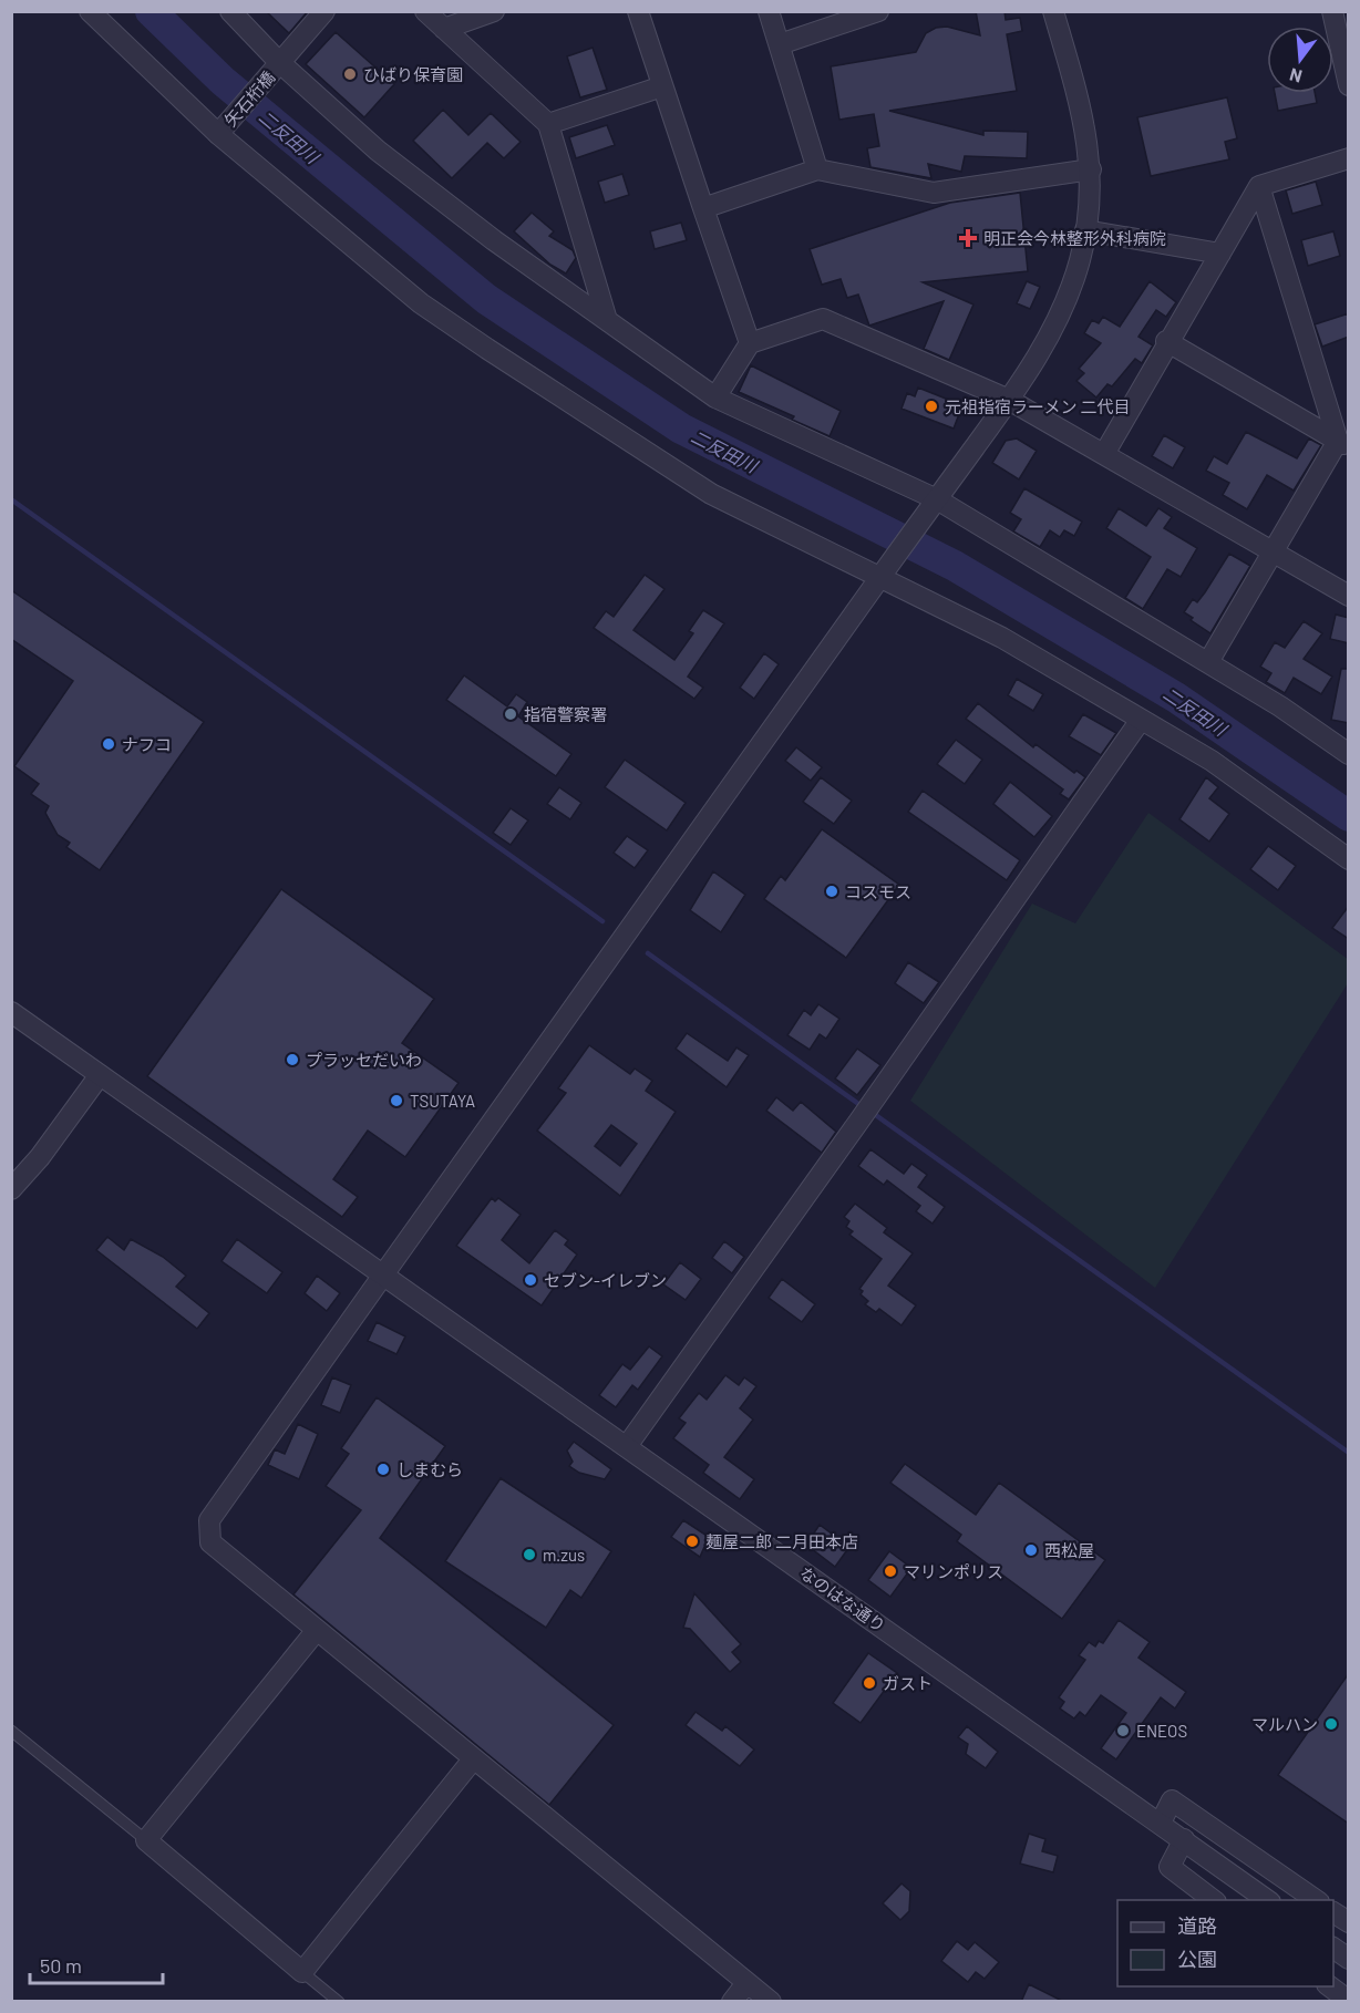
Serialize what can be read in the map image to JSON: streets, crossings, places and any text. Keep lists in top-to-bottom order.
{
  "streets": {
    "street": ["矢石桁橋", "なのはな通り"]
  },
  "water": ["二反田川"],
  "places": {
    "other": [
      "ひばり保育園",
      "元祖指宿ラーメン 二代目",
      "指宿警察署",
      "ナフコ",
      "コスモス",
      "プラッセだいわ",
      "TSUTAYA",
      "セブン-イレブン",
      "しまむら",
      "麺屋二郎 二月田本店",
      "西松屋",
      "m.zus",
      "マリンポリス",
      "ガスト",
      "マルハン",
      "ENEOS"
    ],
    "health": ["明正会今林整形外科病院"]
  },
  "legend": ["道路", "公園"],
  "scale_bar": "50 m",
  "north": "bottom"
}
